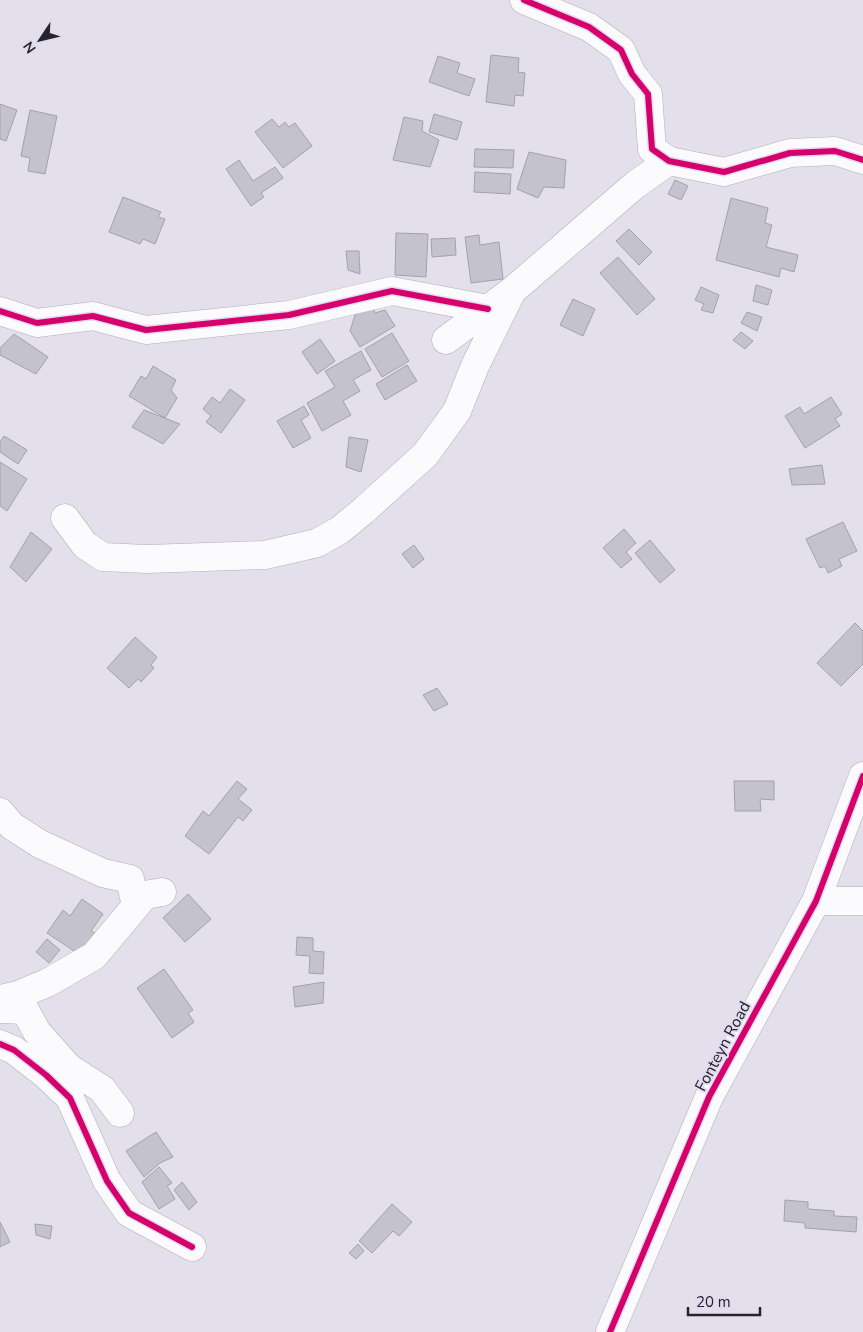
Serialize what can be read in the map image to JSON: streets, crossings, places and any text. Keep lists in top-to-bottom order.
{
  "streets": {
    "street": ["Fonteyn Road"]
  },
  "scale_bar": "20 m",
  "north": "bottom left"
}
